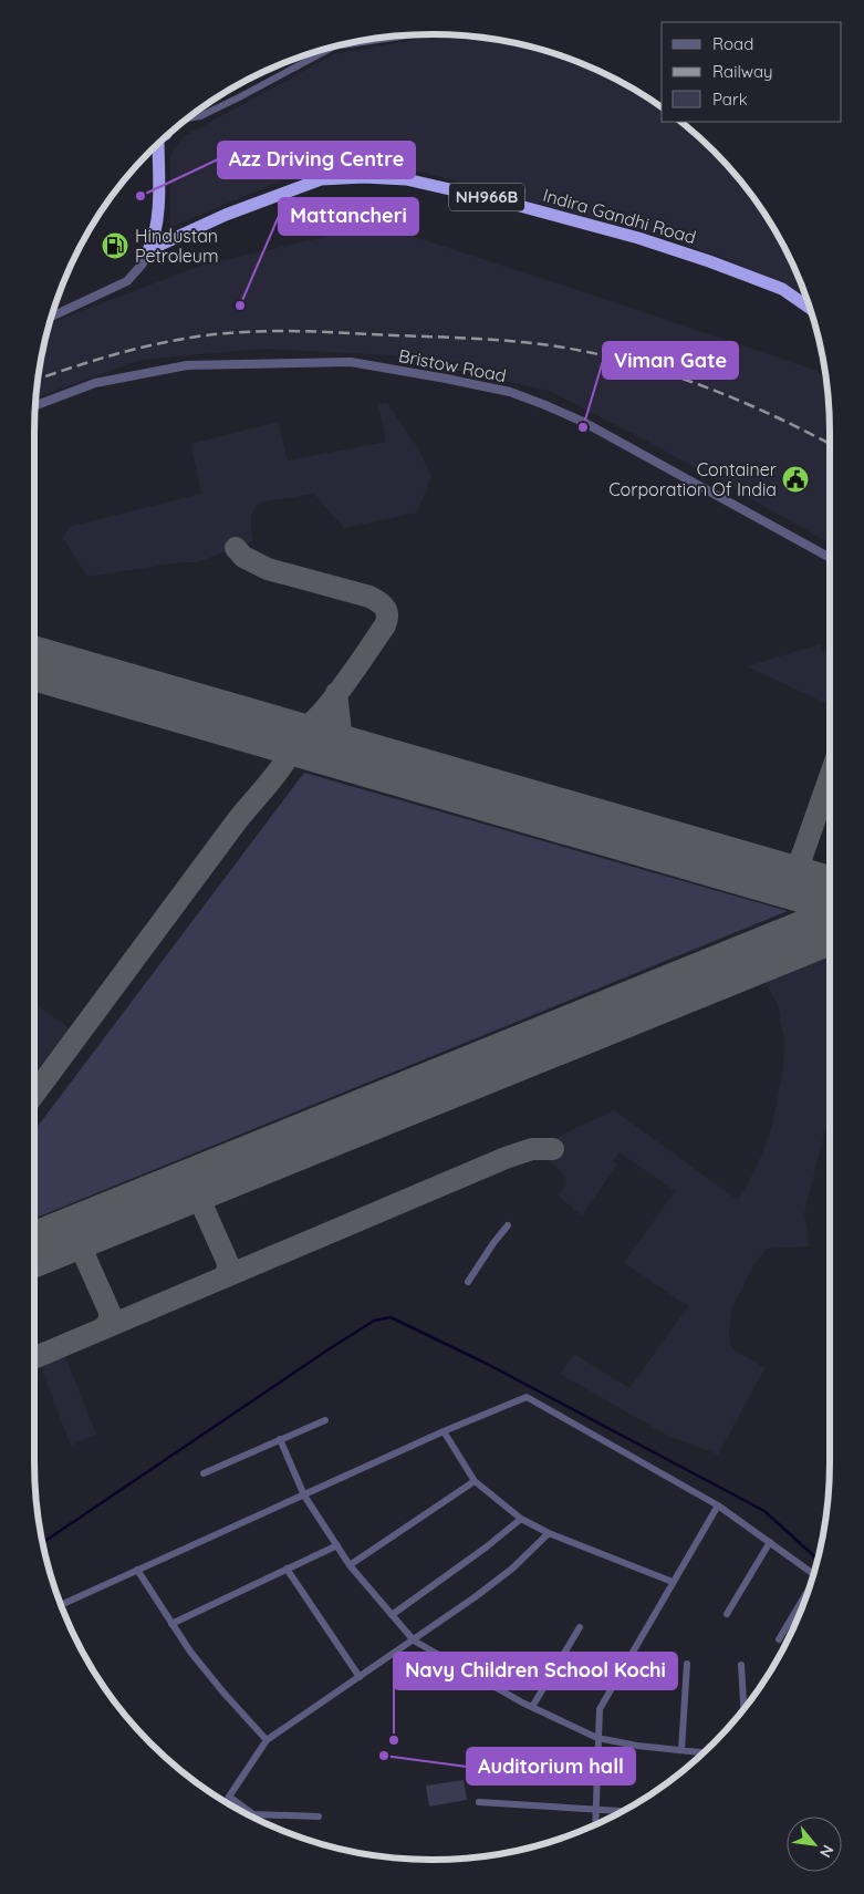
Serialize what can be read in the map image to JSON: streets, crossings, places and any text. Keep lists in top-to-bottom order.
{
  "streets": {
    "highway": ["NH966B", "Indira Gandhi Road"],
    "street": ["Bristow Road"]
  },
  "places": {
    "other": [
      "Azz Driving Centre",
      "Mattancheri",
      "Viman Gate",
      "Navy Children School Kochi",
      "Auditorium hall"
    ],
    "fuel station": ["Hindustan Petroleum"],
    "public building": ["Container Corporation Of India"]
  },
  "legend": ["Road", "Railway", "Park"],
  "north": "bottom right"
}
